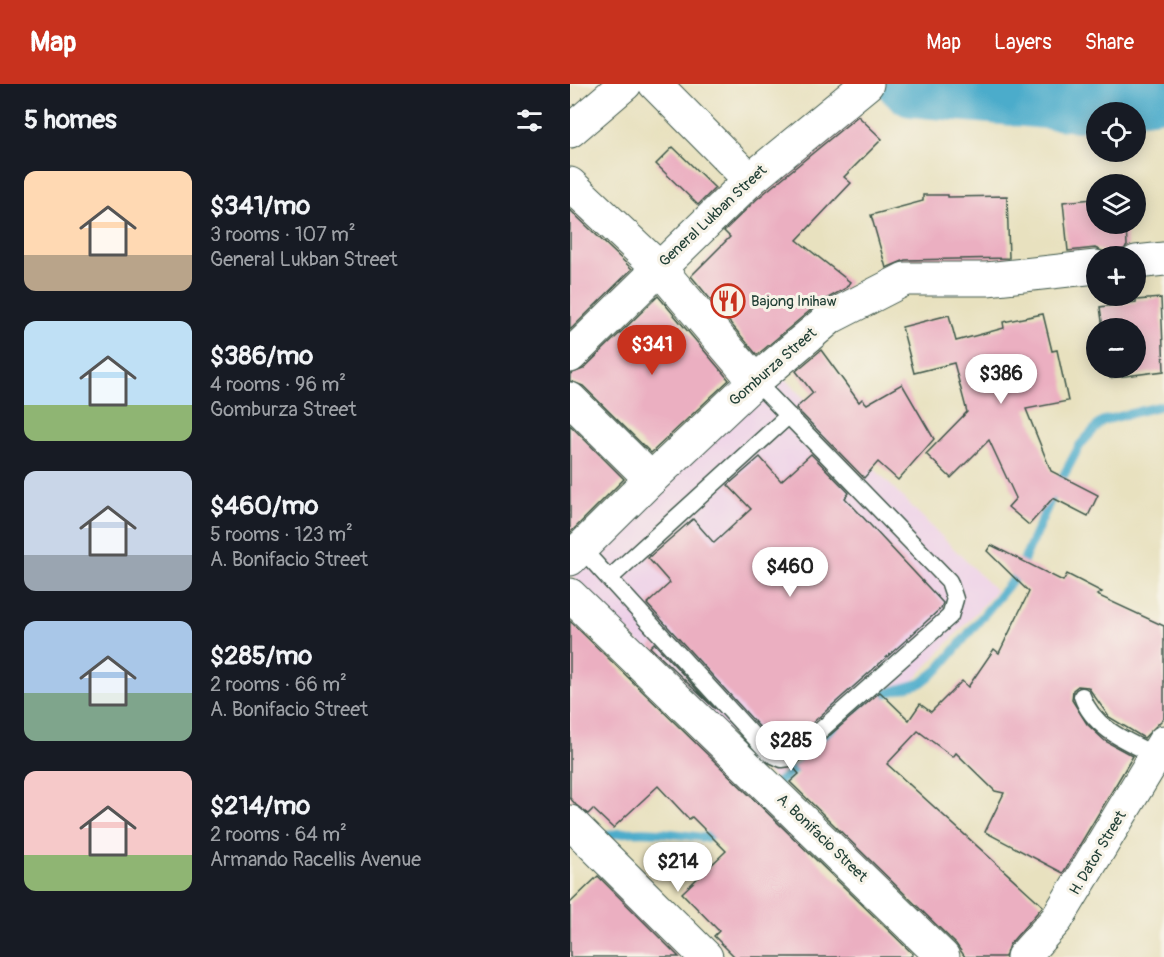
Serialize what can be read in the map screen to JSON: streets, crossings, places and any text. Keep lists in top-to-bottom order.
{
  "streets": {
    "street": [
      "General Lukban Street",
      "Gomburza Street",
      "A. Bonifacio Street",
      "H. Dator Street"
    ]
  },
  "places": {
    "restaurant": ["Bajong Inihaw"]
  },
  "page": {
    "header": "Map",
    "nav": ["Map", "Layers", "Share"],
    "heading": "5 homes",
    "map_buttons": ["+", "−"],
    "list": [
      {
        "name": "$341/mo",
        "note": "3 rooms · 107 m² · General Lukban Street"
      },
      {
        "name": "$386/mo",
        "note": "4 rooms · 96 m² · Gomburza Street"
      },
      {
        "name": "$460/mo",
        "note": "5 rooms · 123 m² · A. Bonifacio Street"
      },
      {
        "name": "$285/mo",
        "note": "2 rooms · 66 m² · A. Bonifacio Street"
      },
      {
        "name": "$214/mo",
        "note": "2 rooms · 64 m² · Armando Racellis Avenue"
      }
    ],
    "price": [
      "$341",
      "$386",
      "$460",
      "$285",
      "$214"
    ]
  }
}
